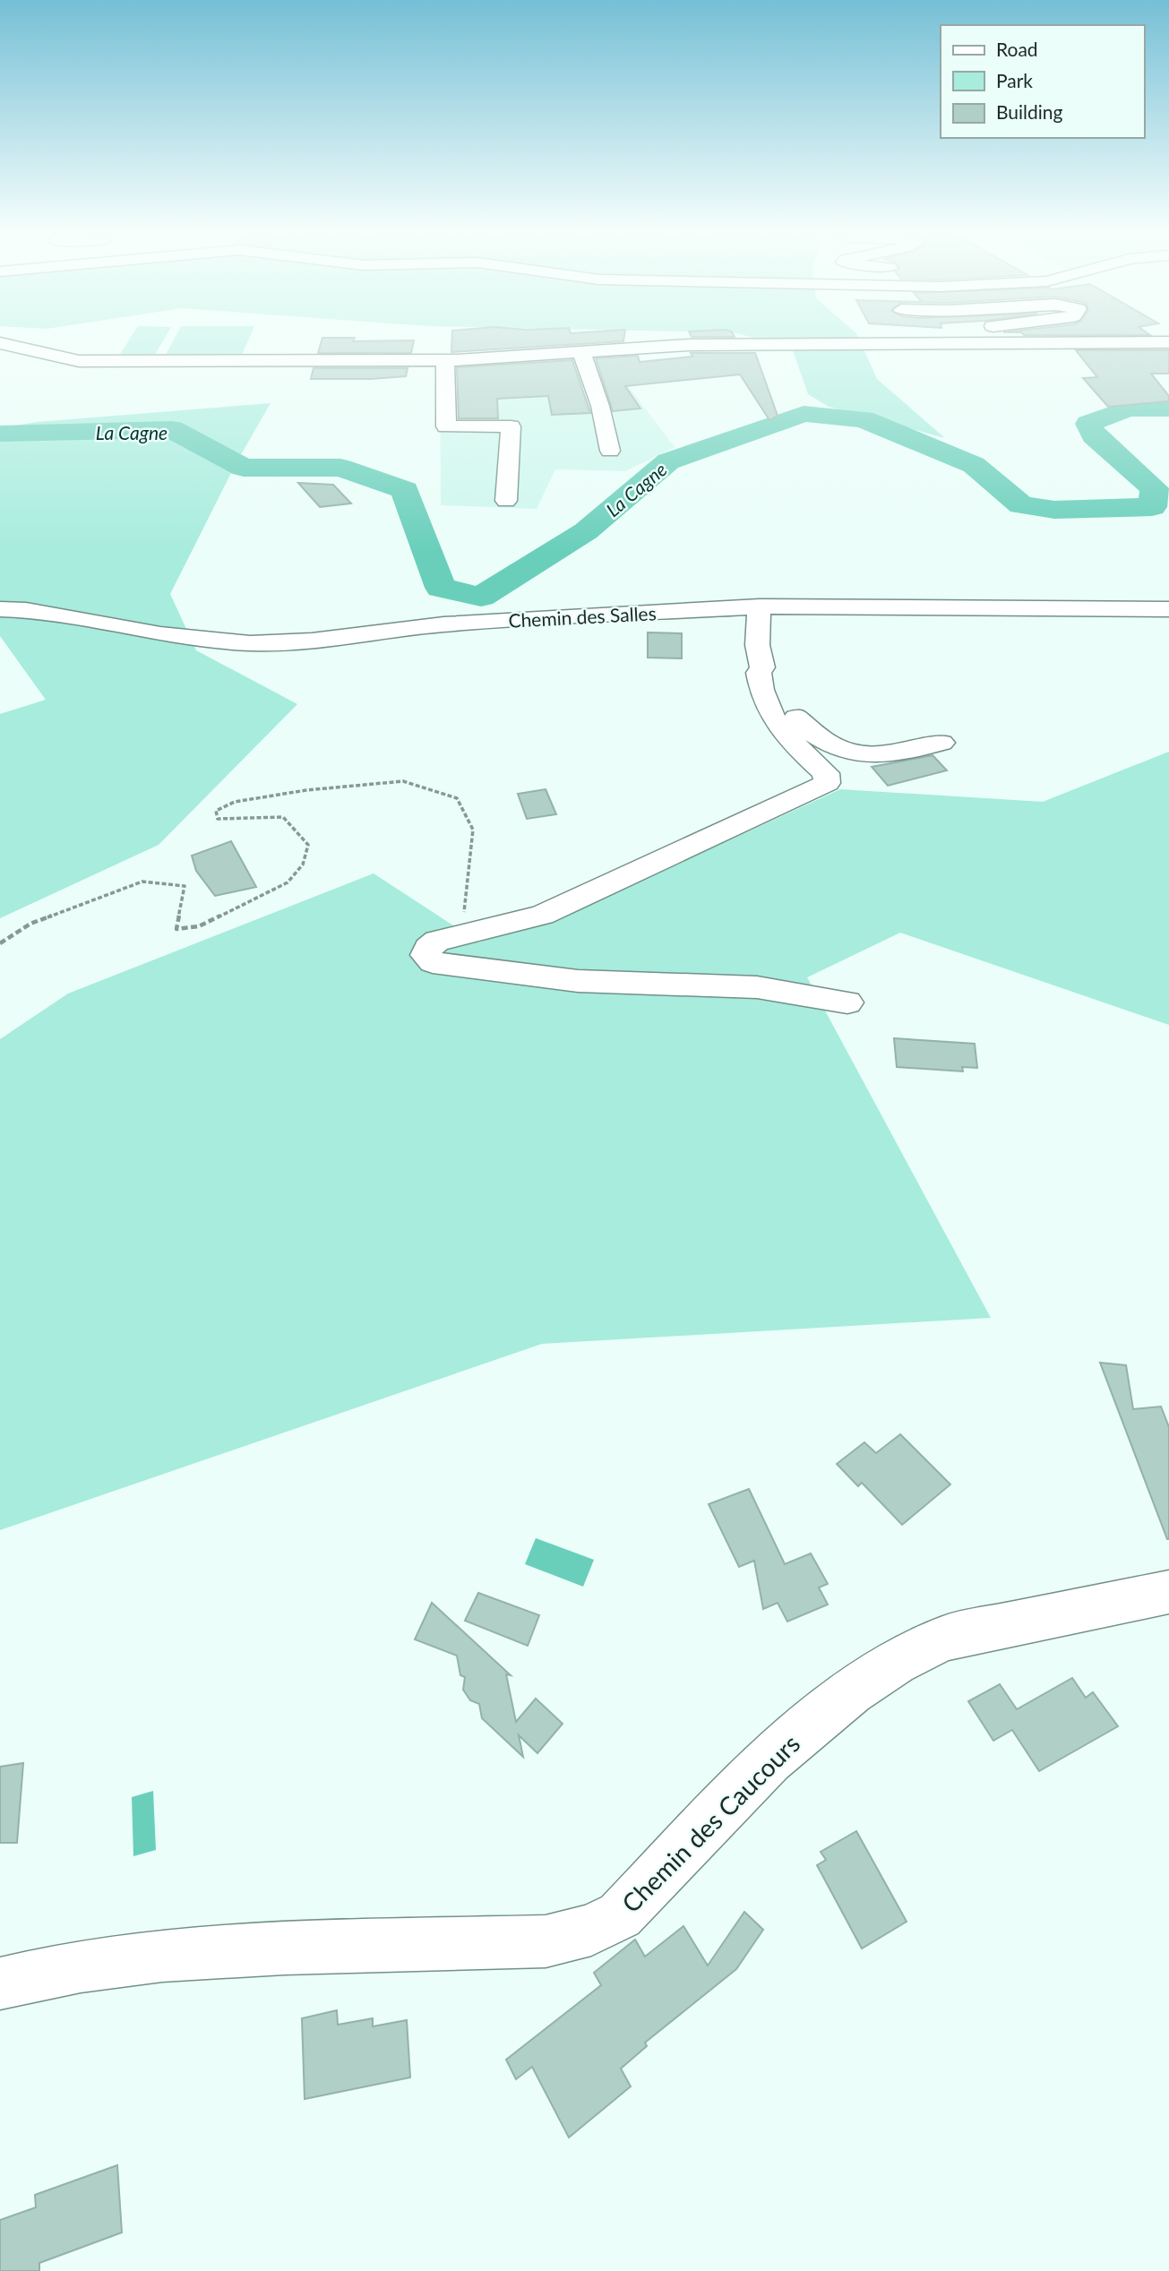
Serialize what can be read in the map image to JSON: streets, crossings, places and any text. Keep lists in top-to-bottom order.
{
  "streets": {
    "street": ["Chemin des Salles", "Chemin des Caucours"]
  },
  "water": ["La Cagne"],
  "legend": ["Road", "Park", "Building"]
}
